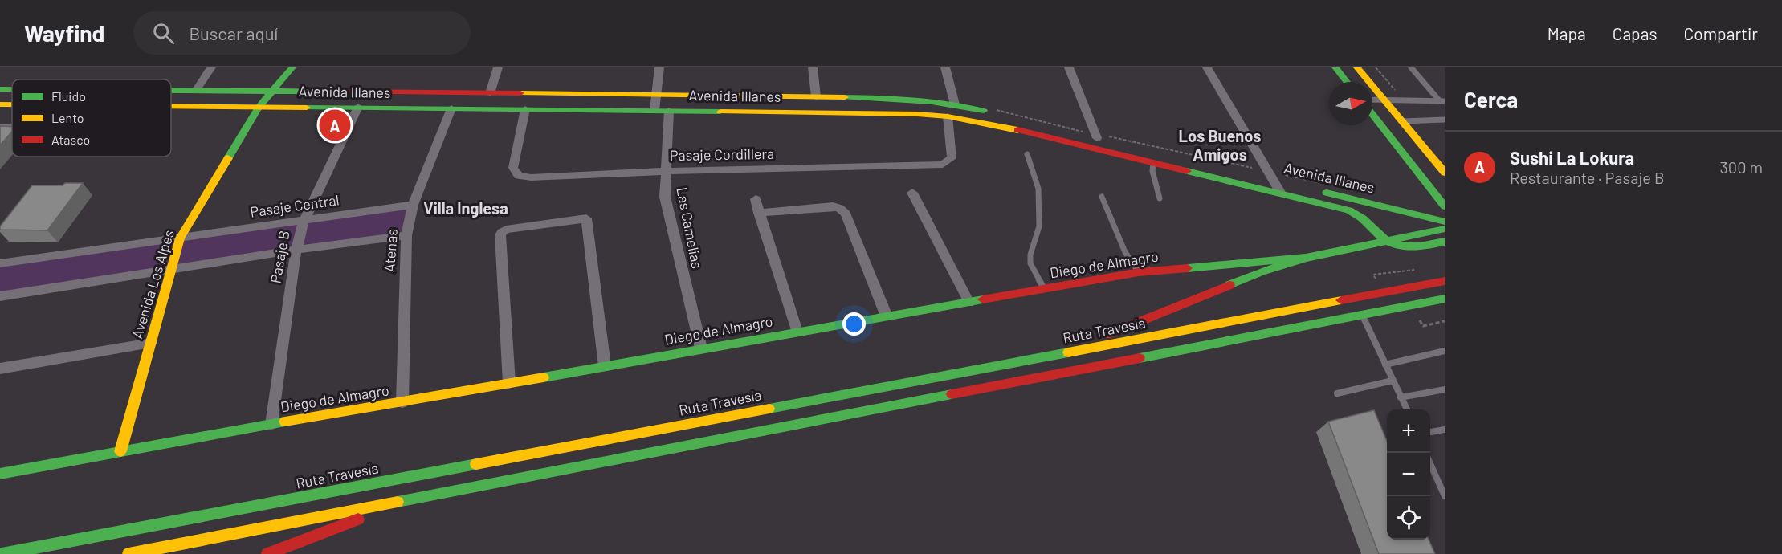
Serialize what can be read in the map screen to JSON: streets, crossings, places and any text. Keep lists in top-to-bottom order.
{
  "streets": {
    "main road": [
      "Avenida Illanes",
      "Diego de Almagro",
      "Avenida Los Alpes",
      "Ruta Travesía"
    ],
    "street": [
      "Pasaje Cordillera",
      "Pasaje Central",
      "Las Camelias",
      "Atenas",
      "Pasaje B"
    ]
  },
  "crossings": [
    ["Avenida Illanes", "Pasaje Cordillera"],
    ["Avenida Illanes", "Las Camelias"],
    ["Avenida Illanes", "Atenas"],
    ["Avenida Illanes", "Pasaje B"],
    ["Avenida Illanes", "Diego de Almagro"],
    ["Avenida Illanes", "Avenida Los Alpes"],
    ["Pasaje Cordillera", "Las Camelias"],
    ["Pasaje Central", "Atenas"],
    ["Pasaje Central", "Pasaje B"],
    ["Pasaje Central", "Avenida Los Alpes"],
    ["Las Camelias", "Diego de Almagro"],
    ["Atenas", "Diego de Almagro"],
    ["Pasaje B", "Diego de Almagro"],
    ["Diego de Almagro", "Avenida Los Alpes"]
  ],
  "districts": ["Los Buenos Amigos", "Villa Inglesa"],
  "legend": ["Fluido", "Lento", "Atasco"],
  "north": "right",
  "page": {
    "header": "Wayfind",
    "search": "Buscar aquí",
    "nav": ["Mapa", "Capas", "Compartir"],
    "heading": "Cerca",
    "pins": "A",
    "list": [
      {
        "mark": "A",
        "name": "Sushi La Lokura",
        "note": "Restaurante · Pasaje B",
        "value": "300 m"
      }
    ],
    "map_buttons": ["+", "−"]
  }
}
